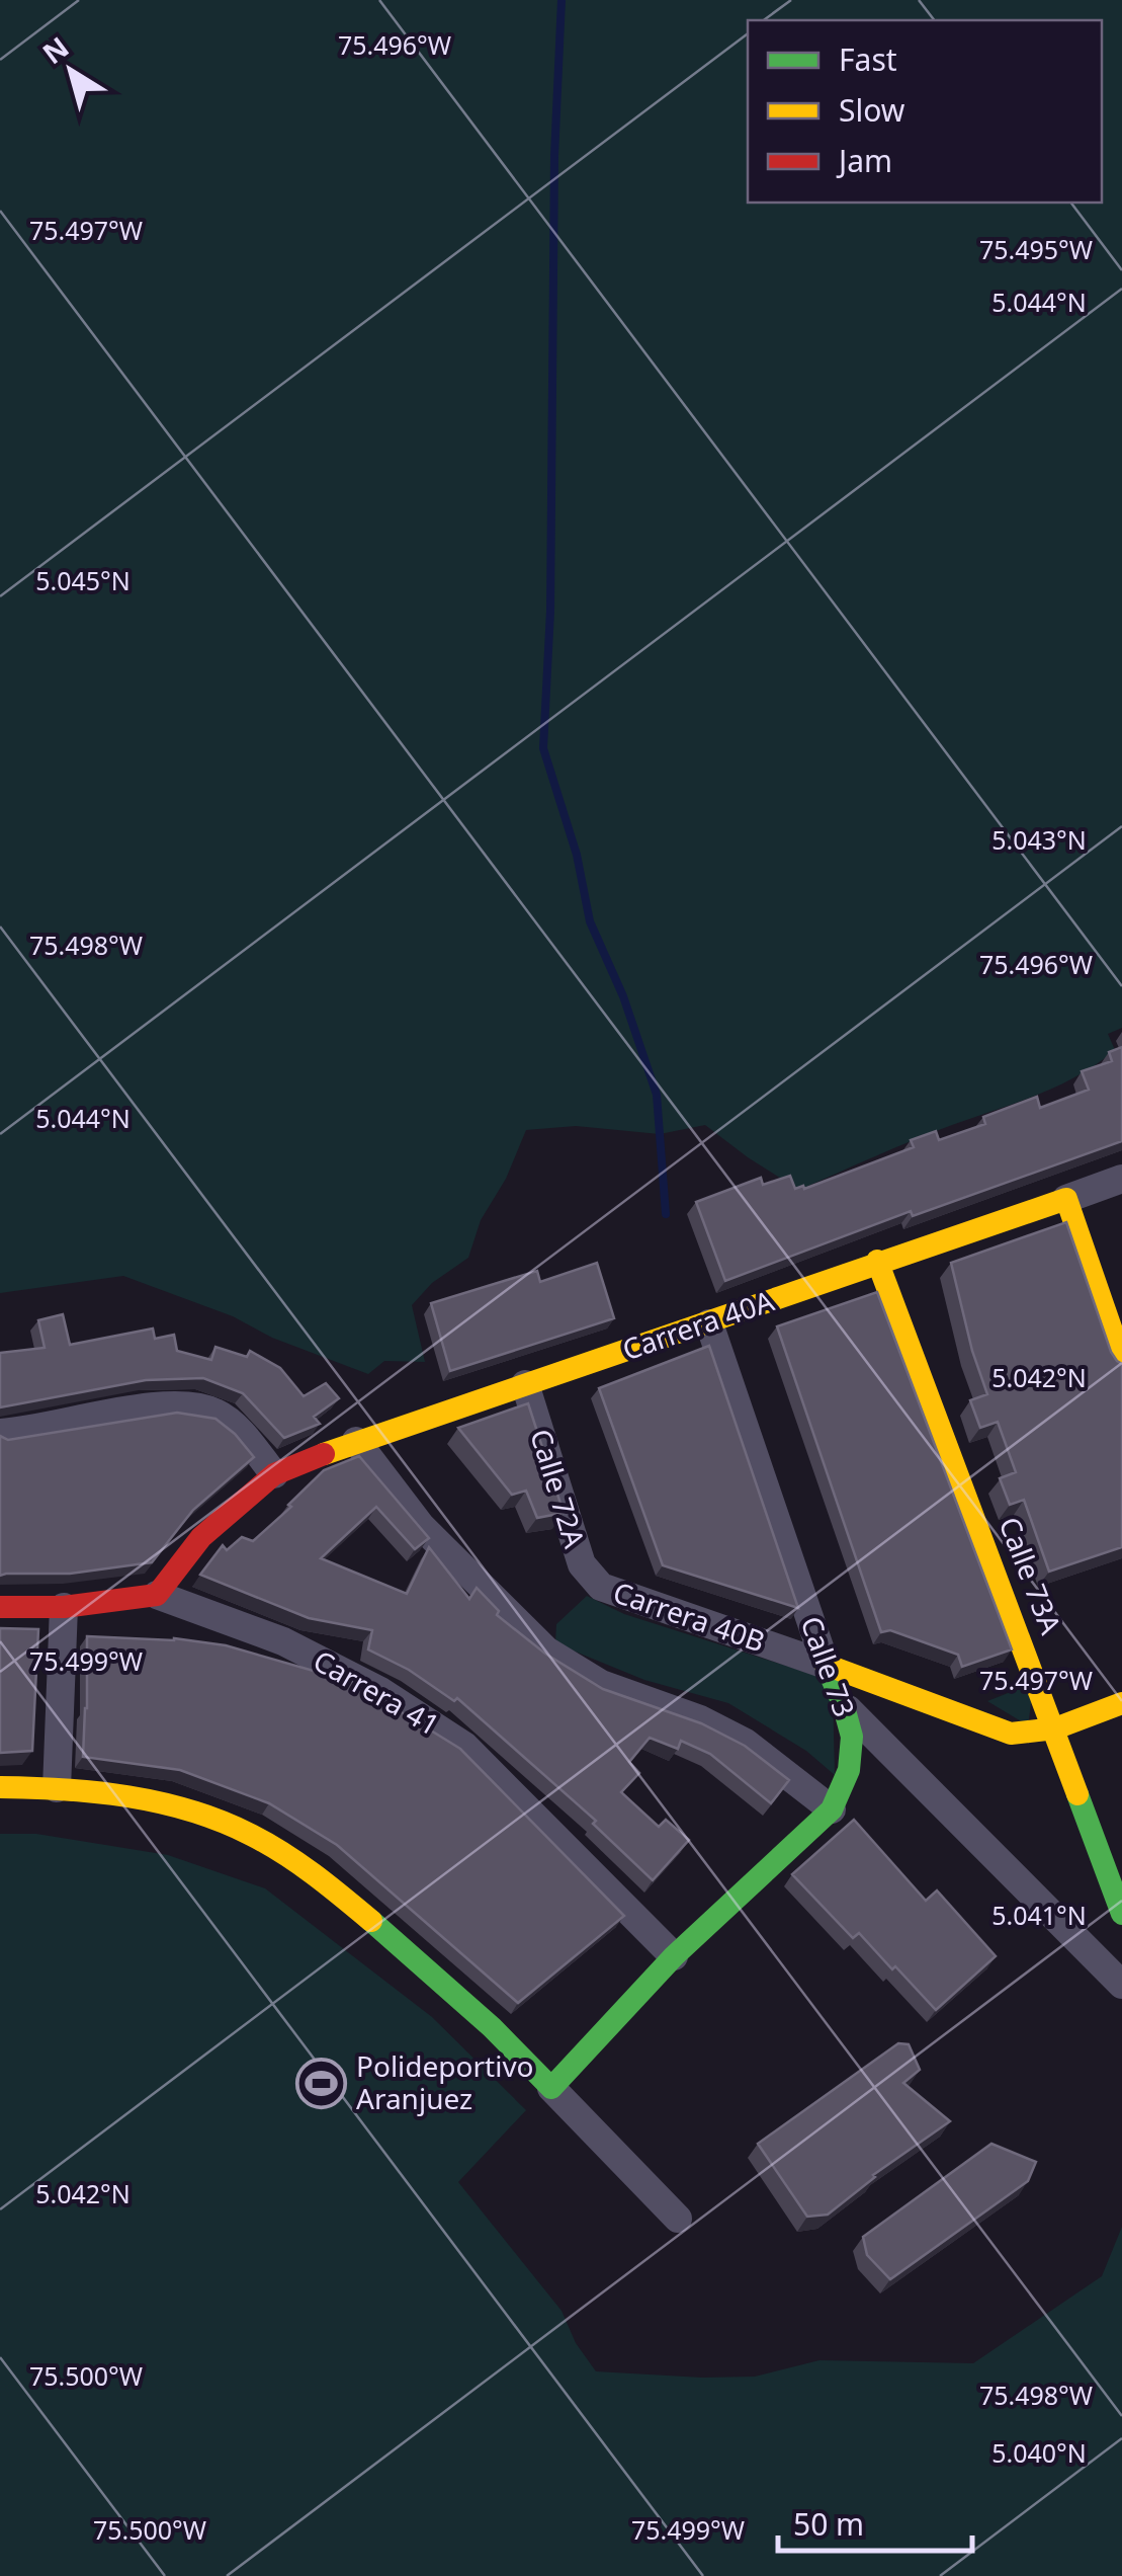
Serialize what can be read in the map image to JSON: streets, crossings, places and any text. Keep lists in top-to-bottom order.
{
  "streets": {
    "street": [
      "Carrera 40A",
      "Calle 72A",
      "Calle 73A",
      "Carrera 40B",
      "Calle 73",
      "Carrera 41"
    ]
  },
  "crossings": [
    ["Carrera 40A", "Calle 72A"],
    ["Carrera 40A", "Calle 73A"],
    ["Carrera 40A", "Calle 73"],
    ["Carrera 40A", "Carrera 41"],
    ["Calle 72A", "Carrera 40B"],
    ["Calle 73A", "Carrera 40B"],
    ["Carrera 40B", "Calle 73"],
    ["Calle 73", "Carrera 41"]
  ],
  "places": {
    "sports": ["Polideportivo Aranjuez"]
  },
  "legend": ["Fast", "Slow", "Jam"],
  "scale_bar": "50 m",
  "north": "top left",
  "coordinates": [
    "75.496°W",
    "75.497°W",
    "75.495°W",
    "5.044°N",
    "5.045°N",
    "5.043°N",
    "75.498°W",
    "5.042°N",
    "75.499°W",
    "5.041°N",
    "75.500°W",
    "5.040°N"
  ]
}
